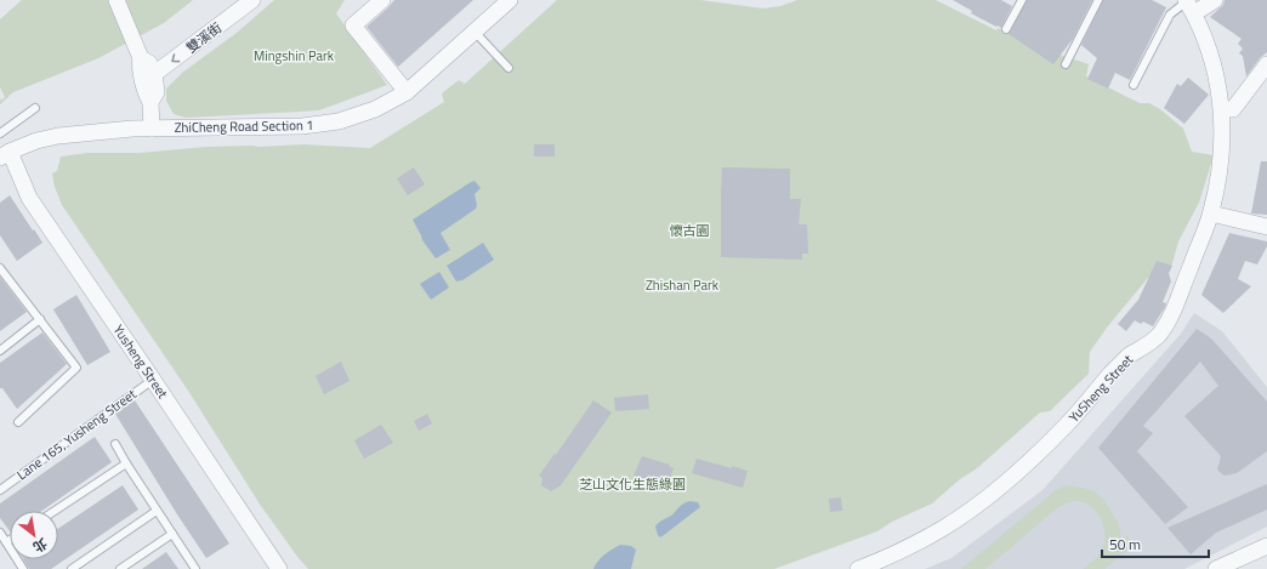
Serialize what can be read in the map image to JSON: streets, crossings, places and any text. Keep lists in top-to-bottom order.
{
  "streets": {
    "street": [
      "雙溪街",
      "ZhiCheng Road Section 1",
      "Yusheng Street",
      "YuSheng Street"
    ],
    "lane": ["Lane 165, Yusheng Street"]
  },
  "crossings": [
    ["ZhiCheng Road Section 1", "Yusheng Street"],
    ["Yusheng Street", "Lane 165, Yusheng Street"]
  ],
  "one_way": ["雙溪街"],
  "parks": [
    "Mingshin Park",
    "懷古園",
    "Zhishan Park",
    "芝山文化生態綠園"
  ],
  "scale_bar": "50 m",
  "north": "bottom right"
}
